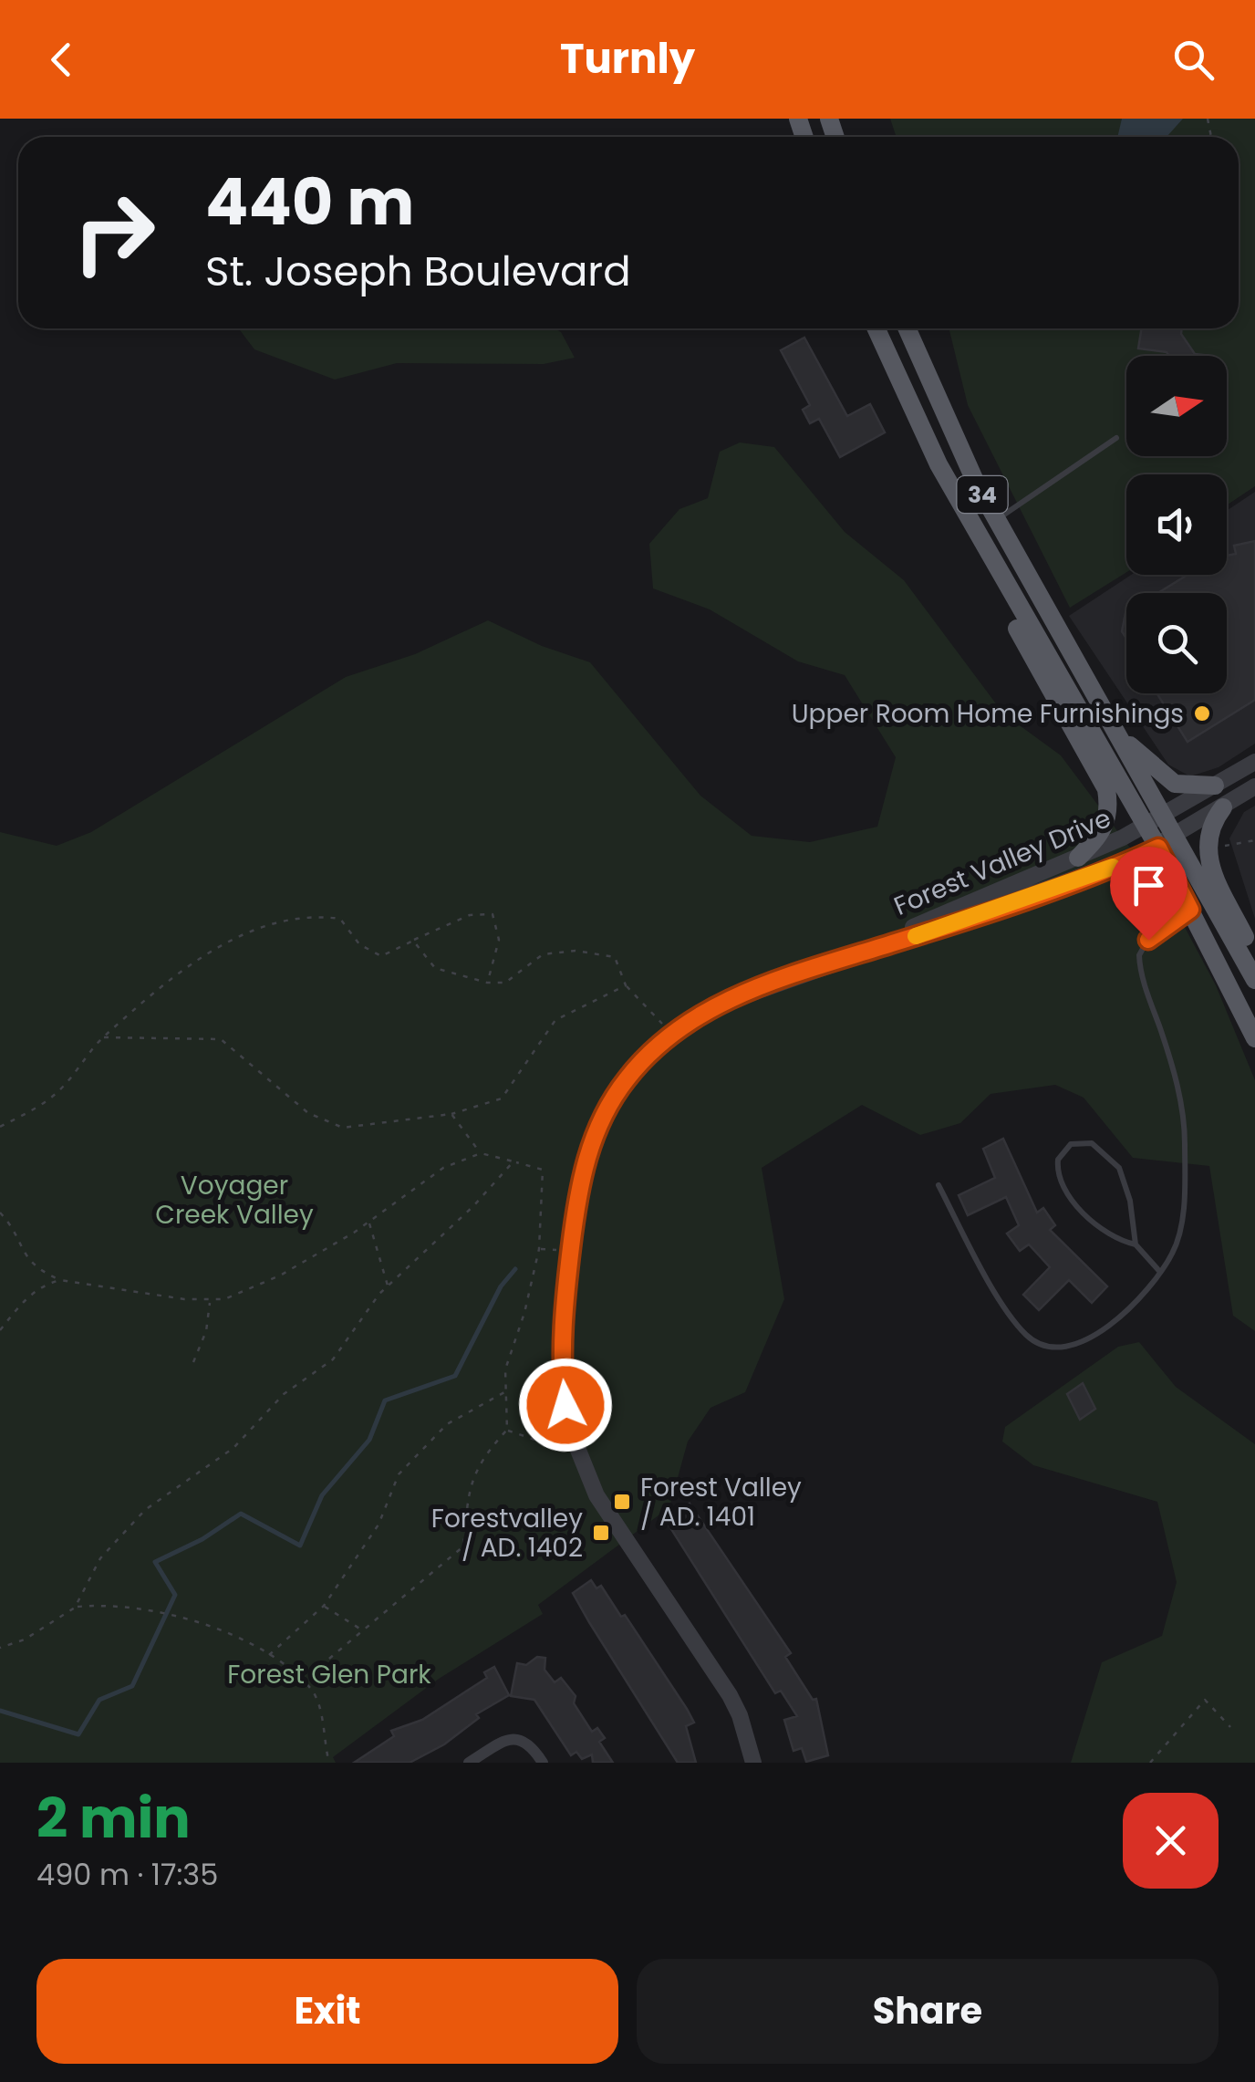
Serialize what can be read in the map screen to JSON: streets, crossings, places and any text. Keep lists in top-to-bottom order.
{
  "streets": {
    "main road": ["34"],
    "street": ["Forest Valley Drive"]
  },
  "crossings": [
    ["34", "Forest Valley Drive"]
  ],
  "parks": ["Voyager Creek Valley", "Forest Glen Park"],
  "places": {
    "other": ["Upper Room Home Furnishings"],
    "transit": ["Forest Valley / AD. 1401", "Forestvalley / AD. 1402"]
  },
  "north": "right",
  "page": {
    "header": "Turnly",
    "turn": ["440 m", "St. Joseph Boulevard"],
    "heading": ["2 min", "490 m · 17:35"],
    "buttons": ["Exit", "Share"]
  }
}
